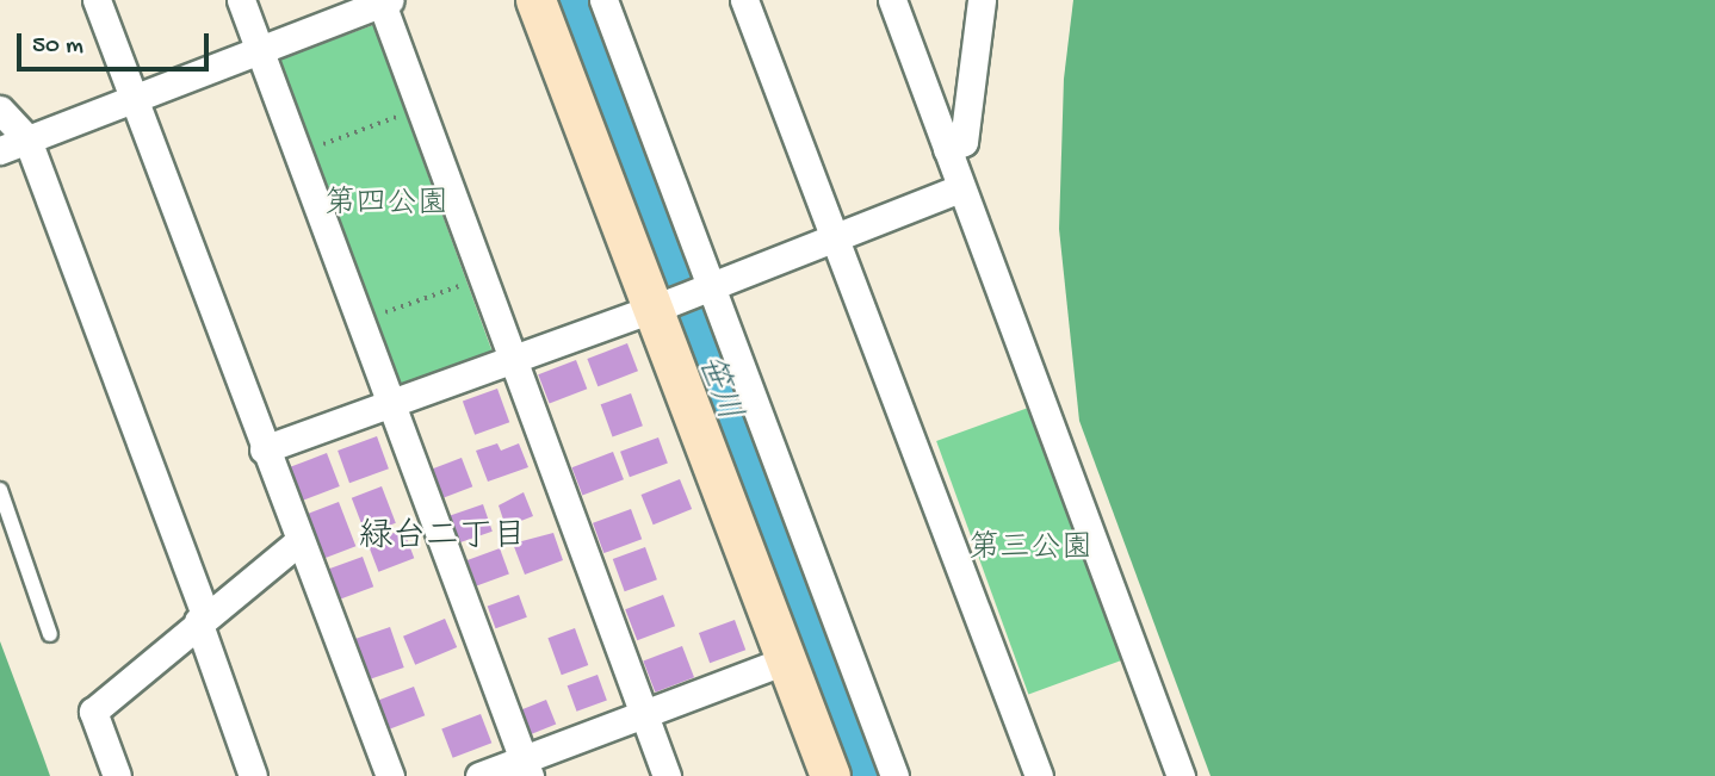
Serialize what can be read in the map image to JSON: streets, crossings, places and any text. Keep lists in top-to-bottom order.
{
  "districts": ["緑台二丁目"],
  "water": ["笹川"],
  "parks": ["第四公園", "第三公園"],
  "scale_bar": "50 m"
}
